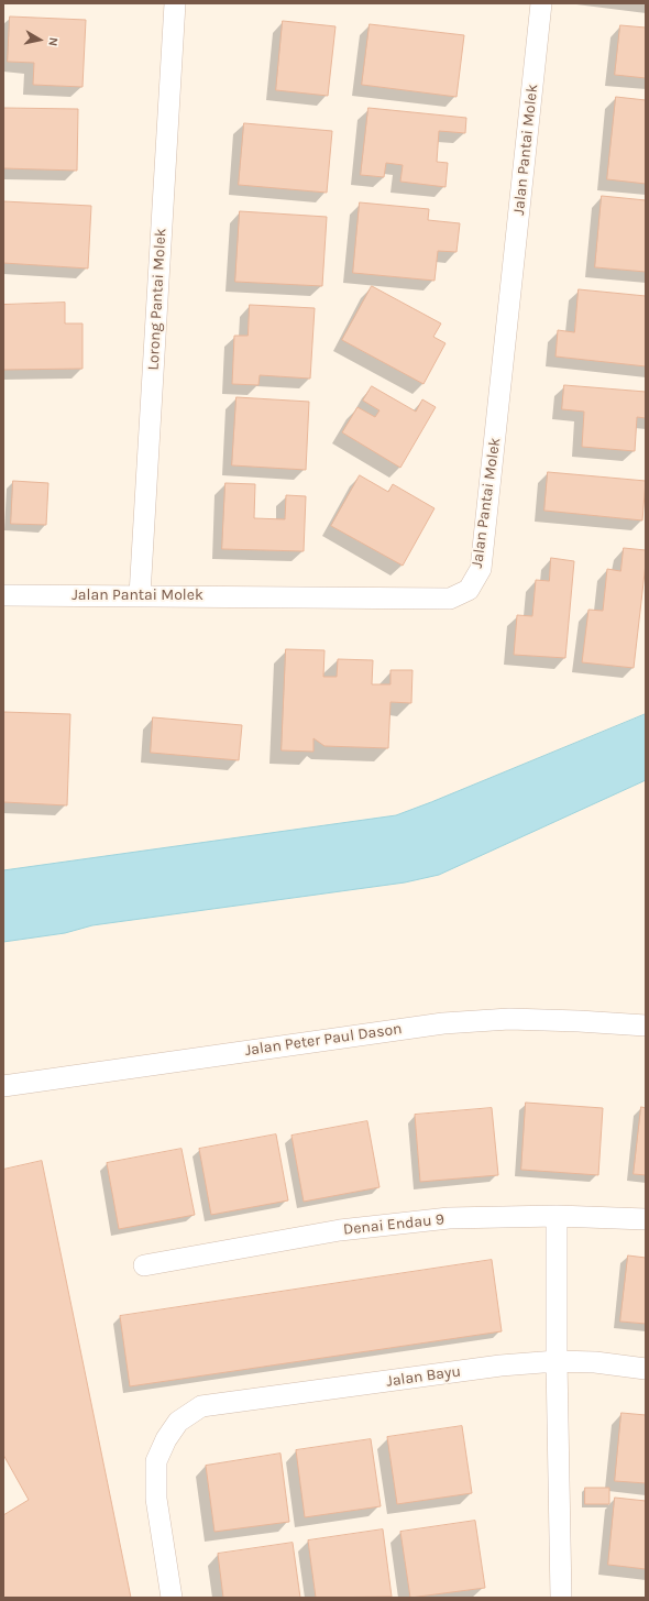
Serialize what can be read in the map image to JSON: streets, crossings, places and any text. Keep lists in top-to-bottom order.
{
  "streets": {
    "street": [
      "Jalan Pantai Molek",
      "Lorong Pantai Molek",
      "Jalan Peter Paul Dason",
      "Denai Endau 9",
      "Jalan Bayu"
    ]
  },
  "crossings": [
    ["Jalan Pantai Molek", "Lorong Pantai Molek"]
  ],
  "north": "right"
}
